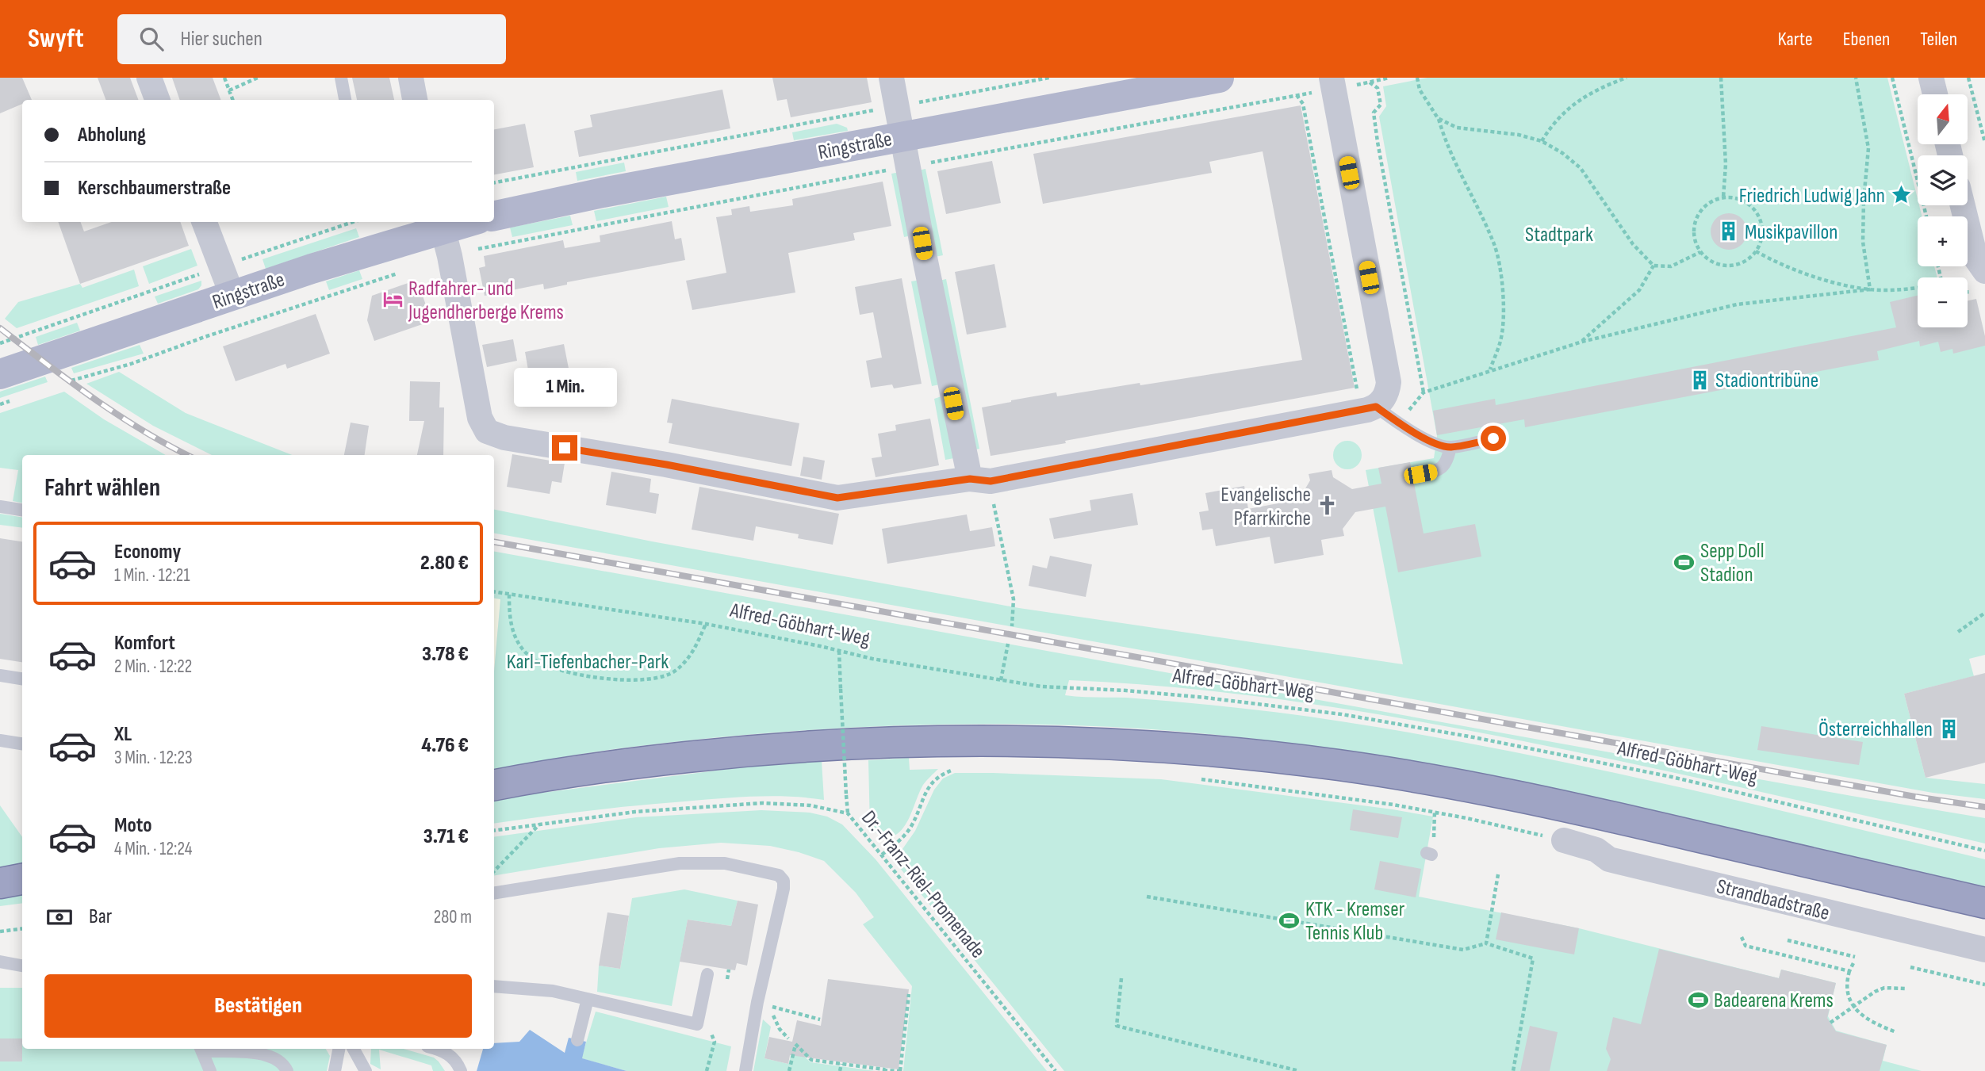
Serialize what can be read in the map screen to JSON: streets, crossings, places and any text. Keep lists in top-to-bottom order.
{
  "streets": {
    "main road": ["Ringstraße"],
    "street": ["Strandbadstraße"],
    "path": ["Alfred-Göbhart-Weg", "Dr.-Franz-Riel-Promenade"]
  },
  "parks": ["Stadtpark", "Karl-Tiefenbacher-Park"],
  "places": {
    "place": ["Friedrich Ludwig Jahn"],
    "building": ["Musikpavillon", "Stadiontribüne", "Österreichhallen"],
    "hotel": ["Radfahrer- und Jugendherberge Krems"],
    "church": ["Evangelische Pfarrkirche"],
    "sports": ["Sepp Doll Stadion", "KTK - Kremser Tennis Klub", "Badearena Krems"]
  },
  "north": "top",
  "page": {
    "header": "Swyft",
    "search": "Hier suchen",
    "nav": ["Karte", "Ebenen", "Teilen"],
    "map_buttons": ["+", "−"],
    "banner": ["Abholung", "Kerschbaumerstraße"],
    "bubble": "1 Min.",
    "heading": "Fahrt wählen",
    "list": [
      {
        "name": "Economy",
        "note": "1 Min. · 12:21",
        "value": "2.80 €"
      },
      {
        "name": "Komfort",
        "note": "2 Min. · 12:22",
        "value": "3.78 €"
      },
      {
        "name": "XL",
        "note": "3 Min. · 12:23",
        "value": "4.76 €"
      },
      {
        "name": "Moto",
        "note": "4 Min. · 12:24",
        "value": "3.71 €"
      }
    ],
    "pay": ["Bar", "280 m"],
    "buttons": "Bestätigen"
  }
}
